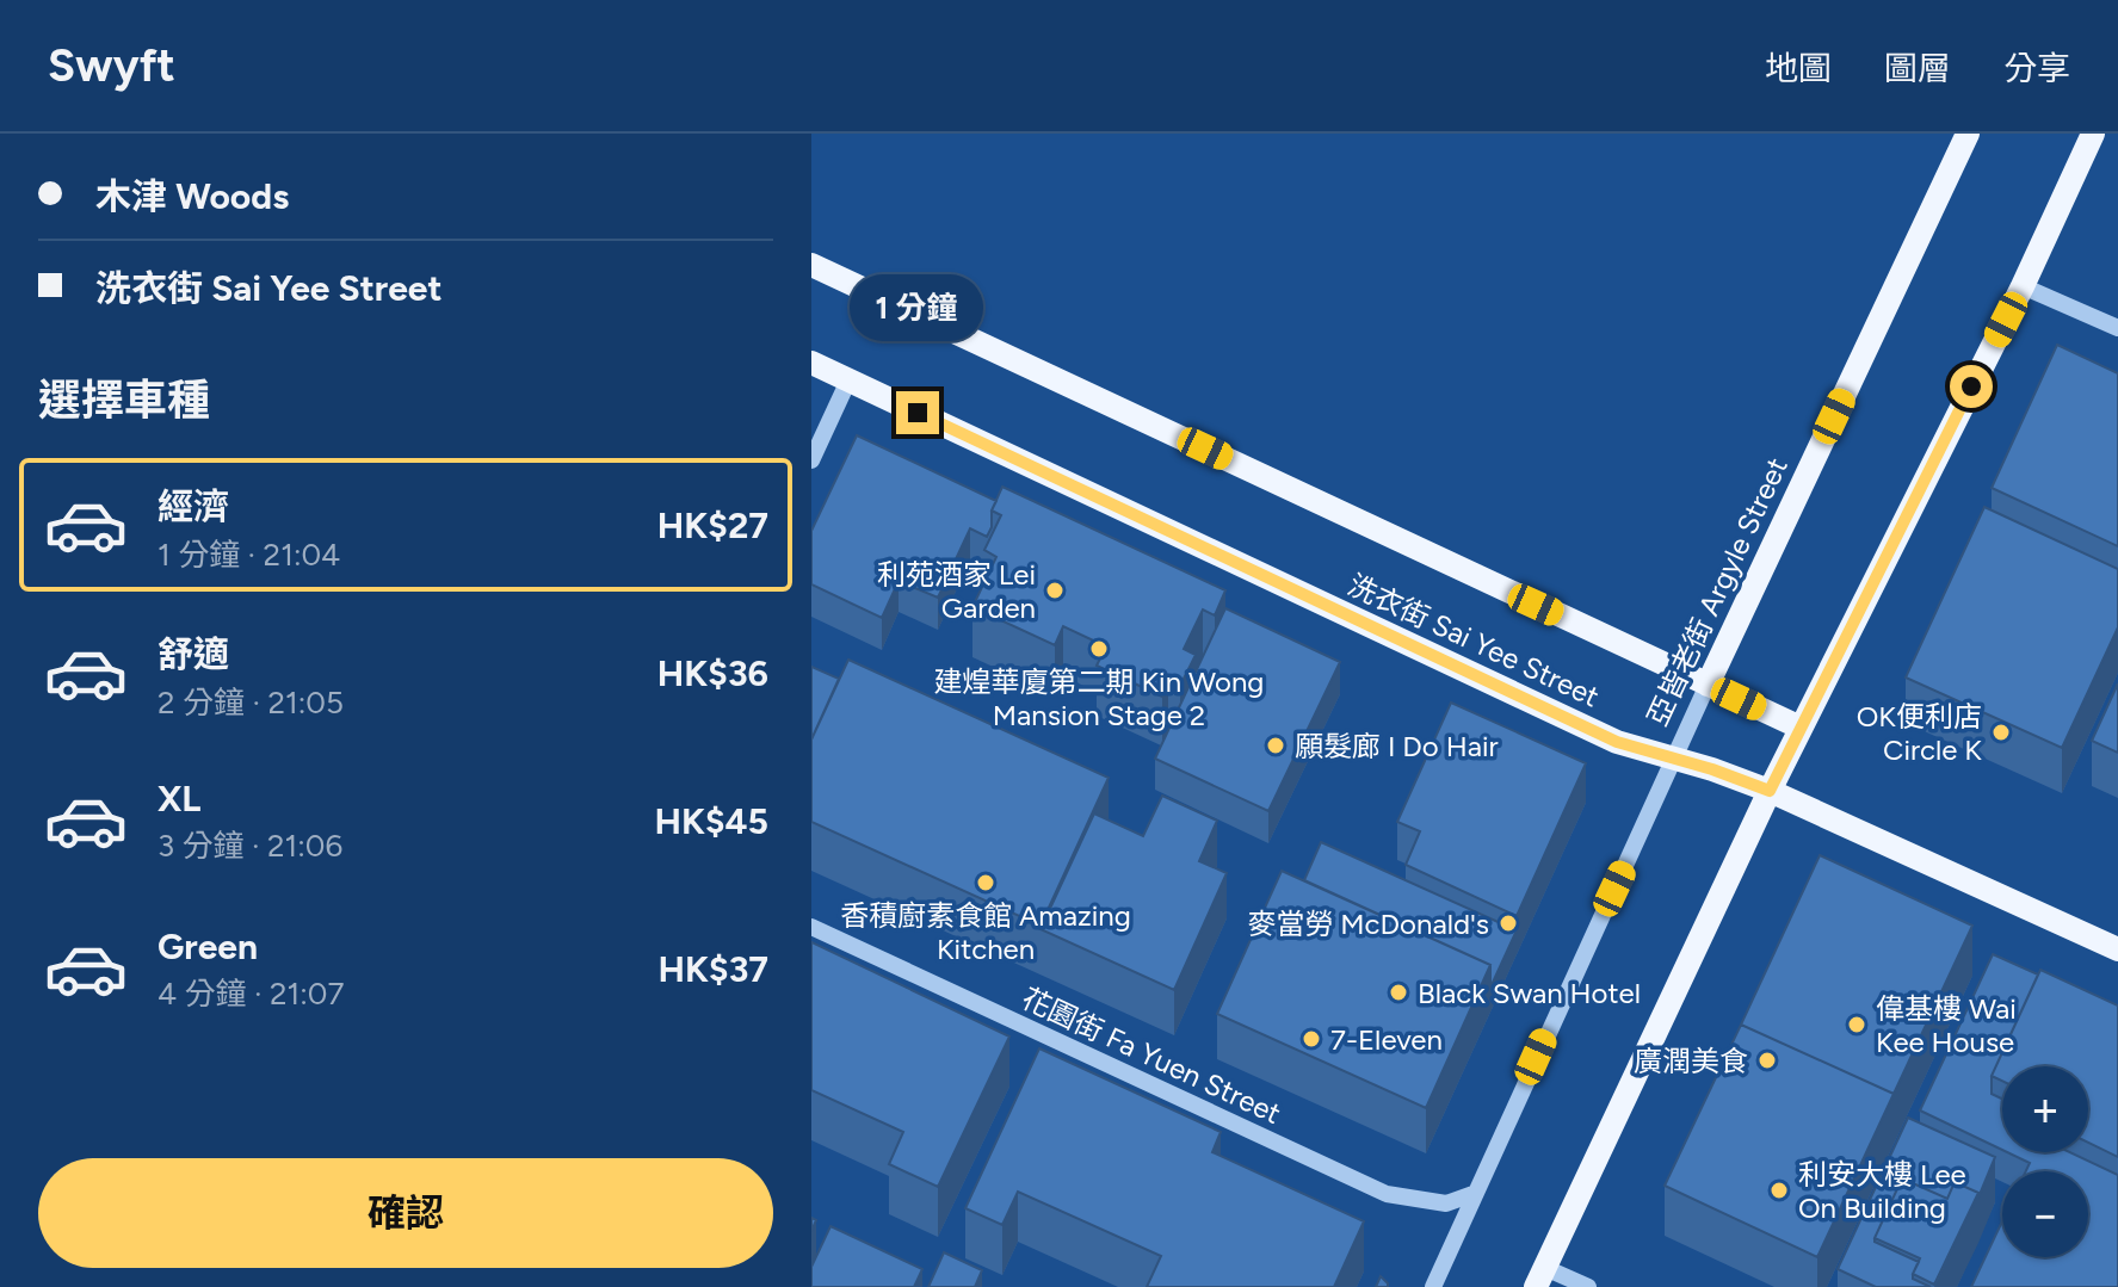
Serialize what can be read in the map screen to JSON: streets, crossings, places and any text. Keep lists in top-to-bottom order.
{
  "streets": {
    "main road": ["亞皆老街 Argyle Street", "洗衣街 Sai Yee Street"],
    "street": ["花園街 Fa Yuen Street"]
  },
  "crossings": [
    ["亞皆老街 Argyle Street", "洗衣街 Sai Yee Street"],
    ["亞皆老街 Argyle Street", "花園街 Fa Yuen Street"]
  ],
  "places": [
    "利苑酒家 Lei Garden",
    "建煌華廈第二期 Kin Wong Mansion Stage 2",
    "OK便利店 Circle K",
    "願髮廊 I Do Hair",
    "香積廚素食館 Amazing Kitchen",
    "麥當勞 McDonald's",
    "Black Swan Hotel",
    "偉基樓 Wai Kee House",
    "7-Eleven",
    "廣潤美食",
    "利安大樓 Lee On Building"
  ],
  "page": {
    "header": "Swyft",
    "nav": ["地圖", "圖層", "分享"],
    "banner": ["木津 Woods", "洗衣街 Sai Yee Street"],
    "bubble": "1 分鐘",
    "heading": "選擇車種",
    "list": [
      {
        "name": "經濟",
        "note": "1 分鐘 · 21:04",
        "value": "HK$27"
      },
      {
        "name": "舒適",
        "note": "2 分鐘 · 21:05",
        "value": "HK$36"
      },
      {
        "name": "XL",
        "note": "3 分鐘 · 21:06",
        "value": "HK$45"
      },
      {
        "name": "Green",
        "note": "4 分鐘 · 21:07",
        "value": "HK$37"
      }
    ],
    "map_buttons": ["+", "−"],
    "buttons": "確認"
  }
}
